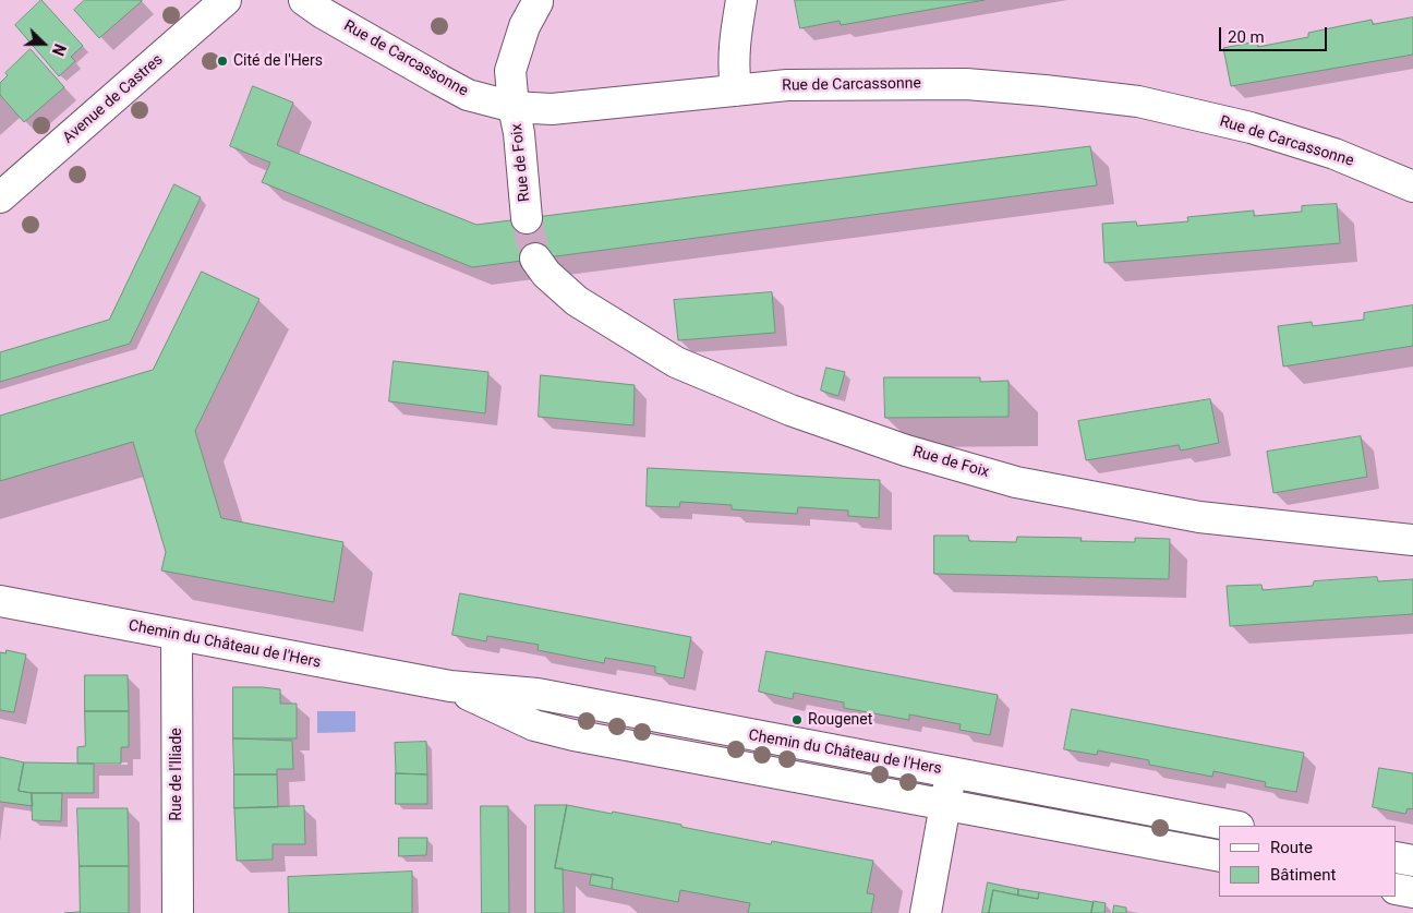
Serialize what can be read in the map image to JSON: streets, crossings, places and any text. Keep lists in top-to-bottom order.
{
  "streets": {
    "street": [
      "Rue de Carcassonne",
      "Avenue de Castres",
      "Rue de Foix",
      "Chemin du Château de l'Hers",
      "Rue de l'Iliade"
    ]
  },
  "crossings": [
    ["Rue de Carcassonne", "Rue de Foix"],
    ["Chemin du Château de l'Hers", "Rue de l'Iliade"]
  ],
  "places": ["Cité de l'Hers", "Rougenet"],
  "legend": ["Route", "Bâtiment"],
  "scale_bar": "20 m",
  "north": "right"
}
